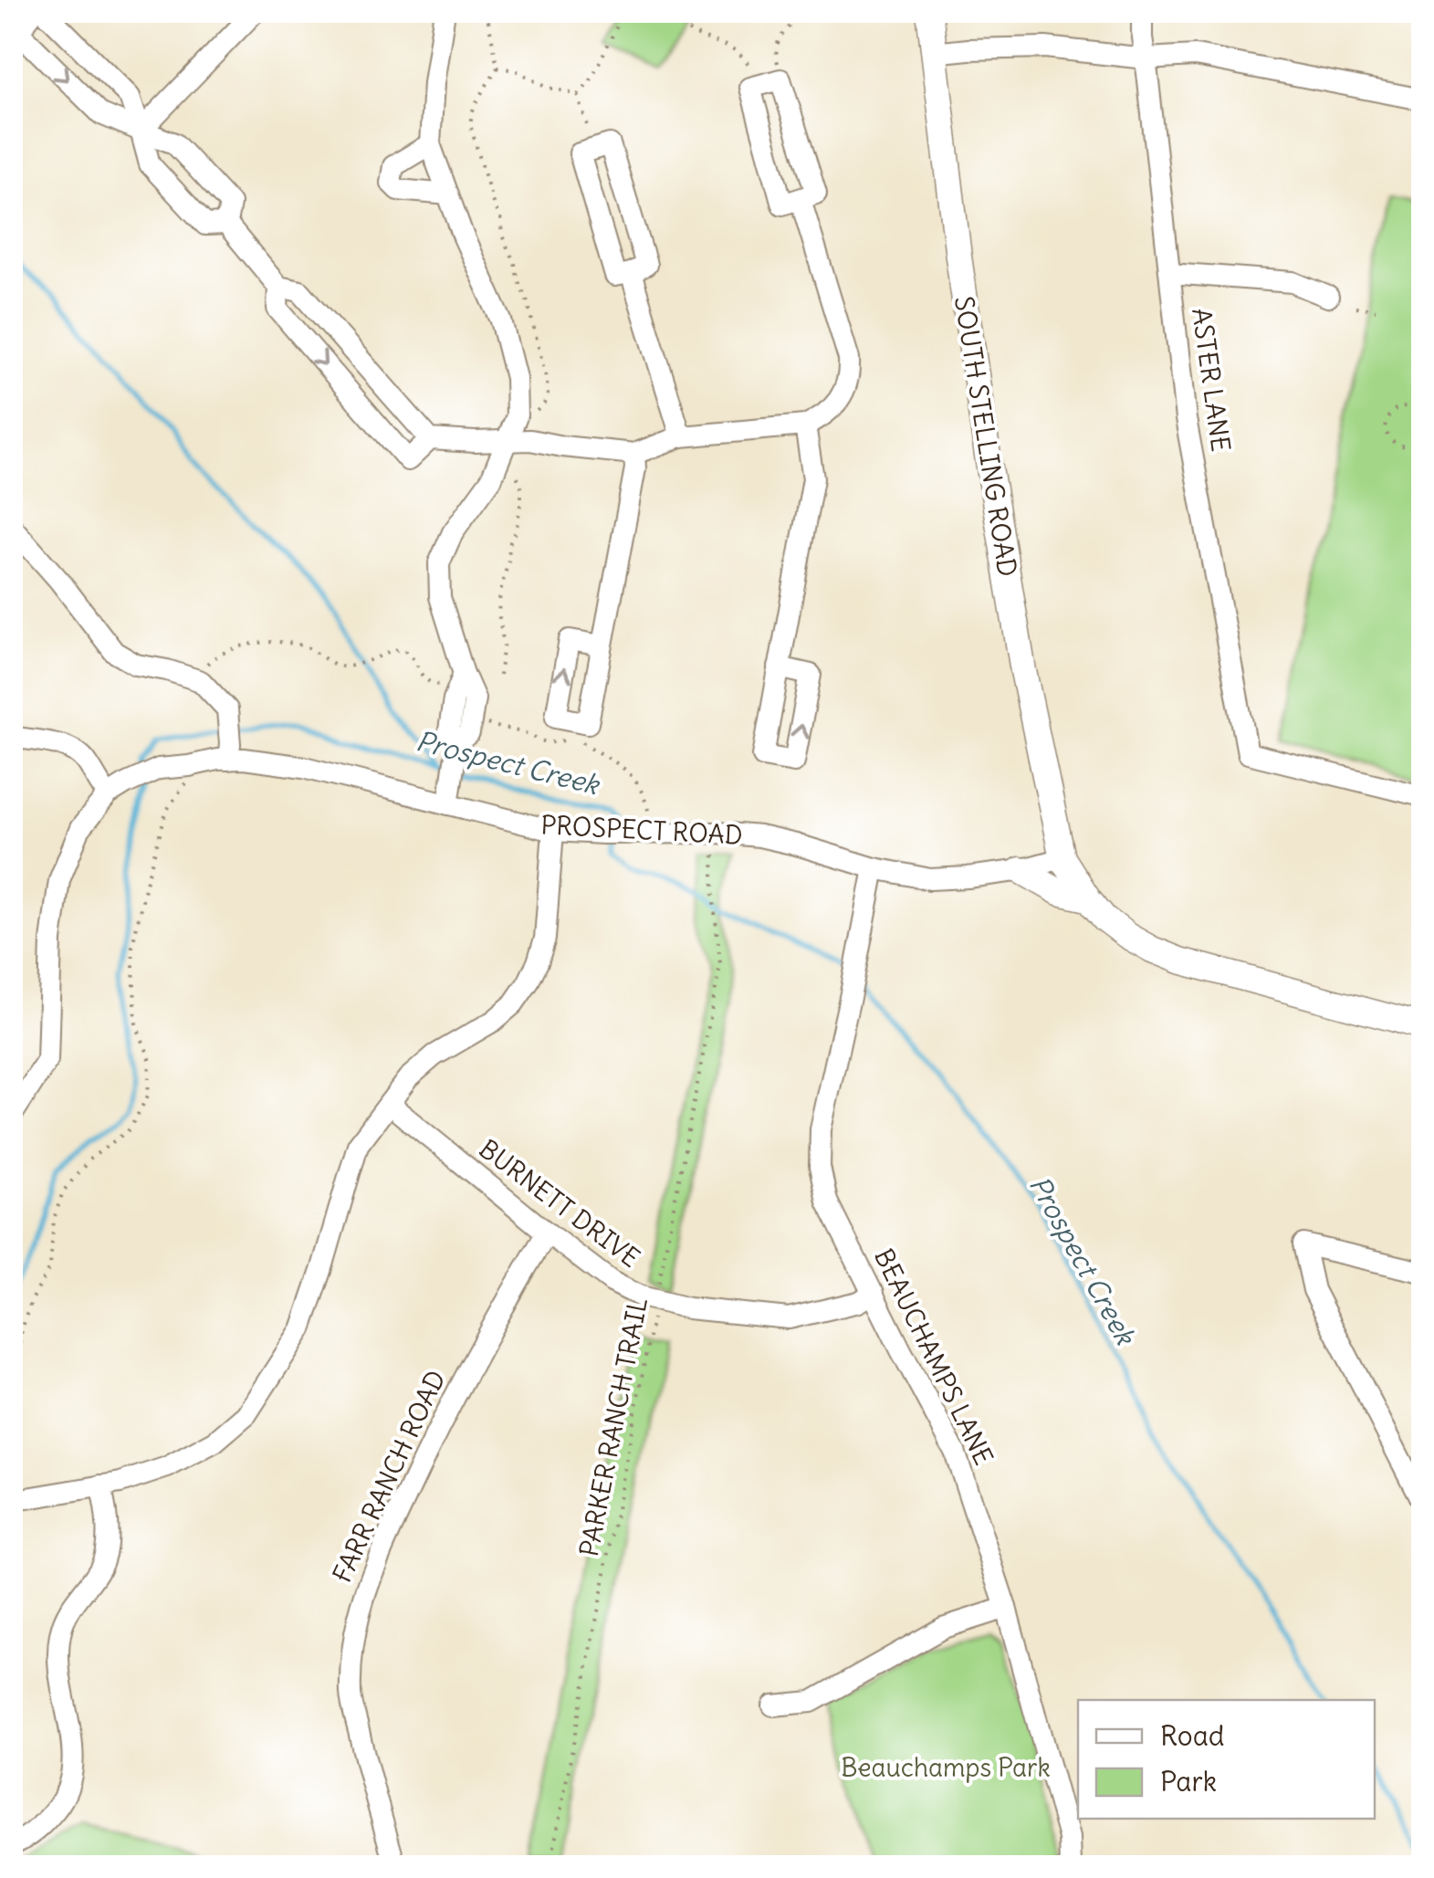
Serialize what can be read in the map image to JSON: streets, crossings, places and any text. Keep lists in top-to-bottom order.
{
  "streets": {
    "main road": ["SOUTH STELLING ROAD"],
    "street": [
      "ASTER LANE",
      "PROSPECT ROAD",
      "BURNETT DRIVE",
      "BEAUCHAMPS LANE",
      "FARR RANCH ROAD"
    ],
    "path": ["PARKER RANCH TRAIL"]
  },
  "crossings": [
    ["SOUTH STELLING ROAD", "PROSPECT ROAD"],
    ["PROSPECT ROAD", "BEAUCHAMPS LANE"],
    ["PROSPECT ROAD", "PARKER RANCH TRAIL"],
    ["BURNETT DRIVE", "BEAUCHAMPS LANE"],
    ["BURNETT DRIVE", "PARKER RANCH TRAIL"],
    ["BURNETT DRIVE", "FARR RANCH ROAD"]
  ],
  "water": ["Prospect Creek"],
  "parks": ["Beauchamps Park"],
  "legend": ["Road", "Park"]
}
